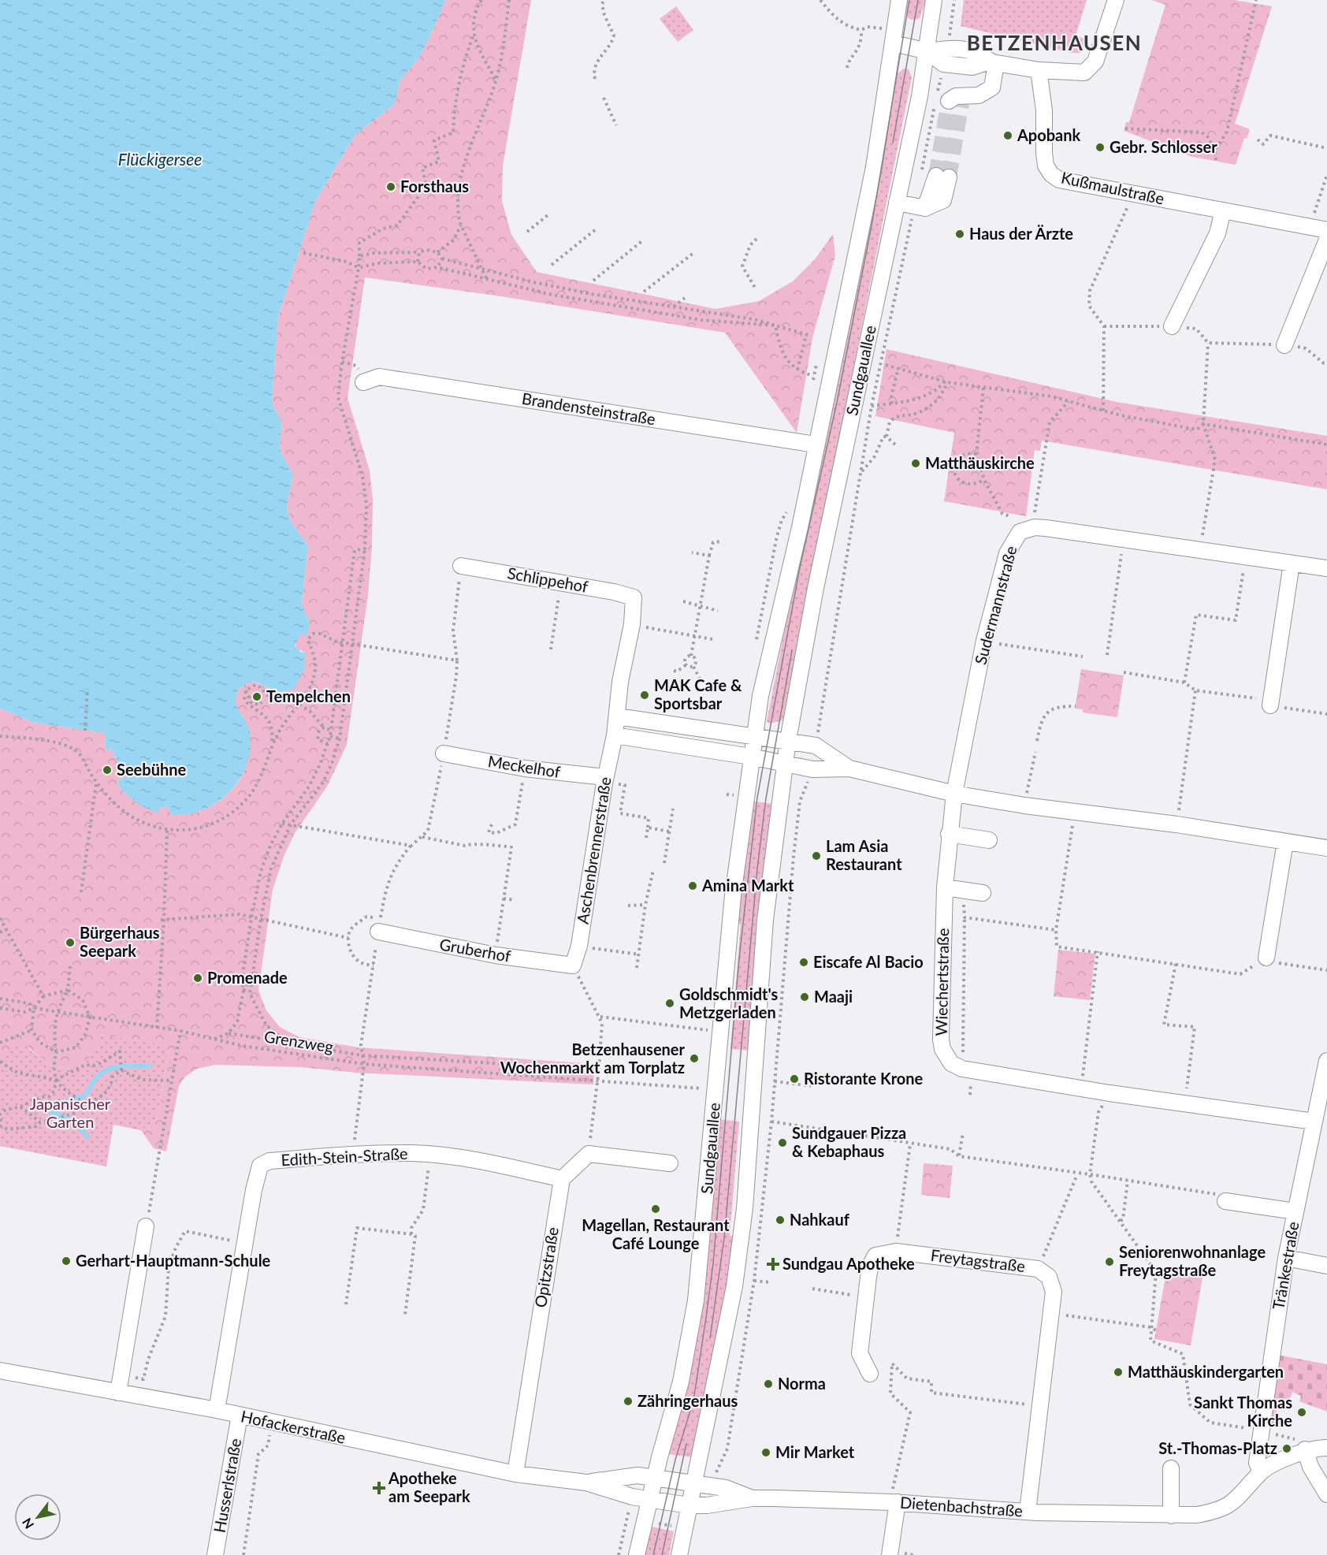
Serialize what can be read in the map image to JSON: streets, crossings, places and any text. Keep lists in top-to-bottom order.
{
  "streets": {
    "street": [
      "Kußmaulstraße",
      "Sundgauallee",
      "Brandensteinstraße",
      "Schlippehof",
      "Sudermannstraße",
      "Meckelhof",
      "Aschenbrennerstraße",
      "Gruberhof",
      "Wiechertstraße",
      "Edith-Stein-Straße",
      "Freytagstraße",
      "Tränkestraße",
      "Opitzstraße",
      "Hofackerstraße",
      "Husserlstraße",
      "Dietenbachstraße"
    ],
    "path": ["Grenzweg"]
  },
  "crossings": [
    ["Sundgauallee", "Brandensteinstraße"],
    ["Sundgauallee", "Hofackerstraße"],
    ["Sundgauallee", "Dietenbachstraße"],
    ["Schlippehof", "Aschenbrennerstraße"],
    ["Sudermannstraße", "Wiechertstraße"],
    ["Meckelhof", "Aschenbrennerstraße"],
    ["Aschenbrennerstraße", "Gruberhof"],
    ["Edith-Stein-Straße", "Opitzstraße"],
    ["Edith-Stein-Straße", "Hofackerstraße"],
    ["Freytagstraße", "Dietenbachstraße"],
    ["Tränkestraße", "Dietenbachstraße"],
    ["Opitzstraße", "Hofackerstraße"],
    ["Hofackerstraße", "Husserlstraße"],
    ["Hofackerstraße", "Dietenbachstraße"]
  ],
  "districts": ["BETZENHAUSEN"],
  "water": ["Flückigersee"],
  "parks": ["Japanischer Garten"],
  "places": {
    "other": [
      "Apobank",
      "Gebr. Schlosser",
      "Forsthaus",
      "Haus der Ärzte",
      "Matthäuskirche",
      "MAK Cafe & Sportsbar",
      "Tempelchen",
      "Seebühne",
      "Lam Asia Restaurant",
      "Amina Markt",
      "Bürgerhaus Seepark",
      "Eiscafe Al Bacio",
      "Promenade",
      "Maaji",
      "Goldschmidt's Metzgerladen",
      "Betzenhausener Wochenmarkt am Torplatz",
      "Ristorante Krone",
      "Sundgauer Pizza & Kebaphaus",
      "Magellan, Restaurant Café Lounge",
      "Nahkauf",
      "Gerhart-Hauptmann-Schule",
      "Seniorenwohnanlage Freytagstraße",
      "Matthäuskindergarten",
      "Norma",
      "Zähringerhaus",
      "Sankt Thomas Kirche",
      "St.-Thomas-Platz",
      "Mir Market"
    ],
    "health": ["Sundgau Apotheke", "Apotheke am Seepark"]
  },
  "north": "bottom left"
}
